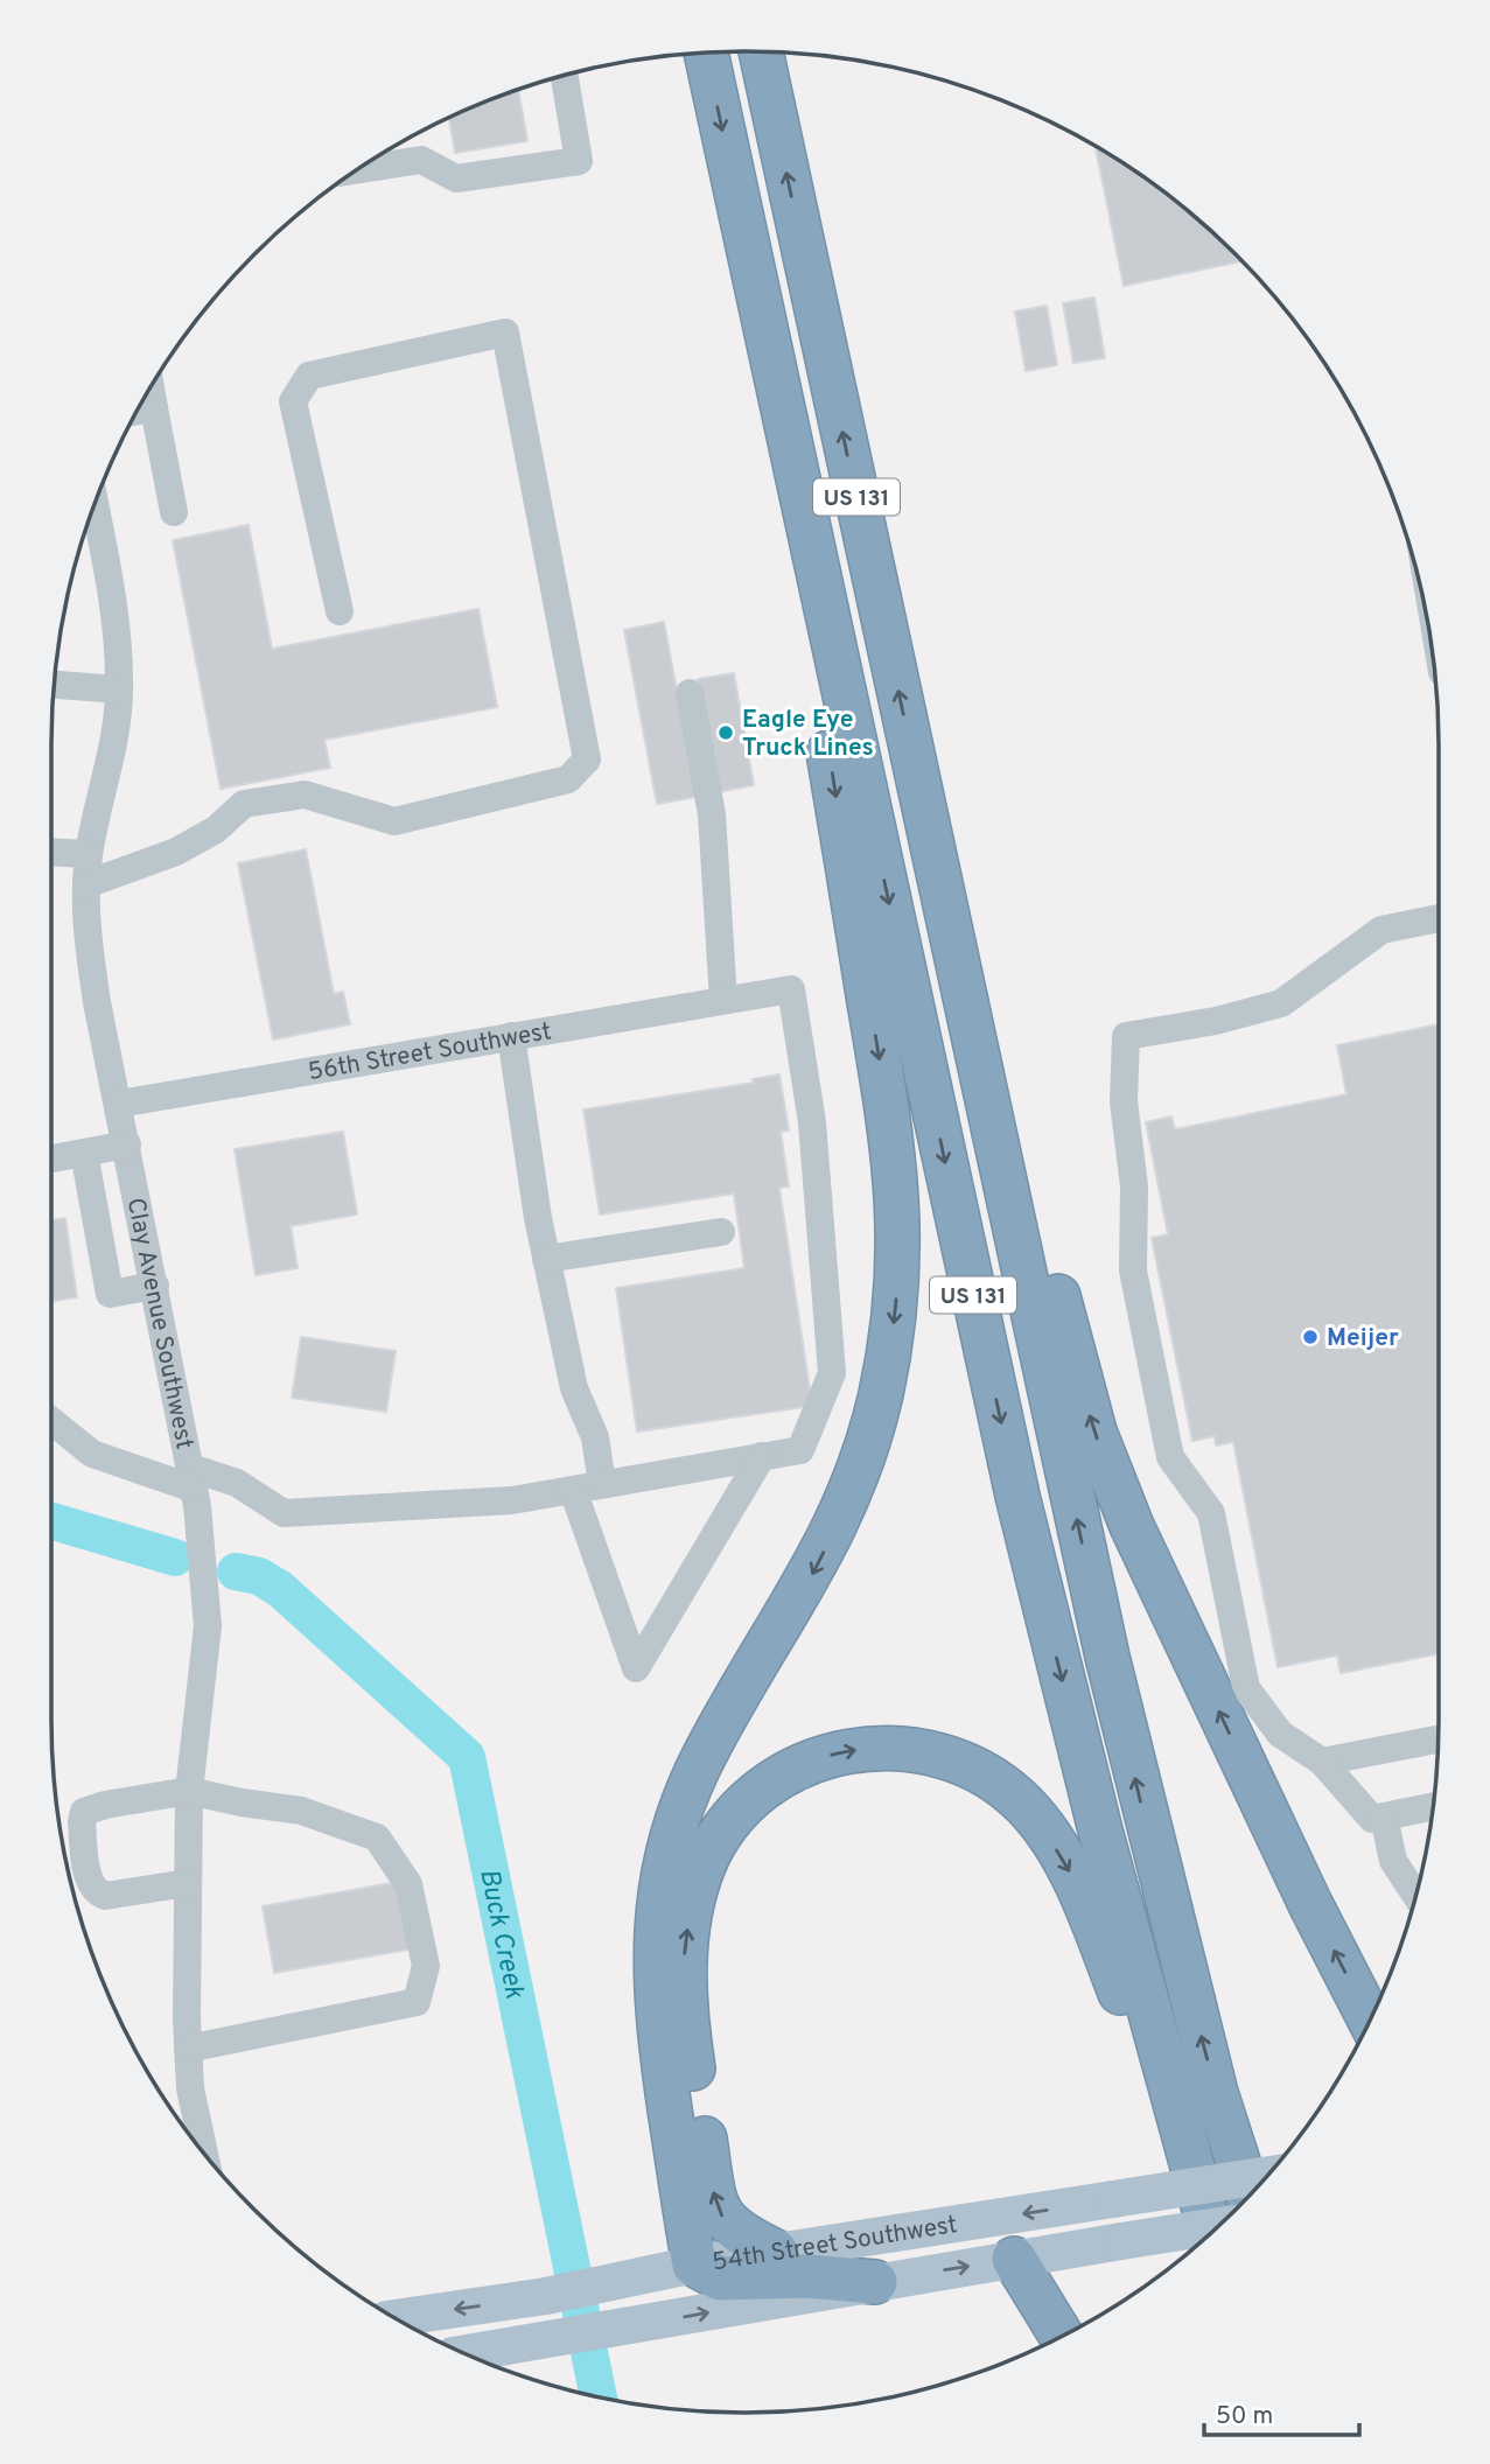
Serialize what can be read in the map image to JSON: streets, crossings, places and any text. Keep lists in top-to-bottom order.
{
  "streets": {
    "highway": ["US 131"],
    "main road": ["54th Street Southwest"],
    "street": ["56th Street Southwest", "Clay Avenue Southwest"]
  },
  "crossings": [
    ["US 131", "54th Street Southwest"],
    ["56th Street Southwest", "Clay Avenue Southwest"]
  ],
  "water": ["Buck Creek"],
  "places": ["Eagle Eye Truck Lines", "Meijer"],
  "scale_bar": "50 m"
}
